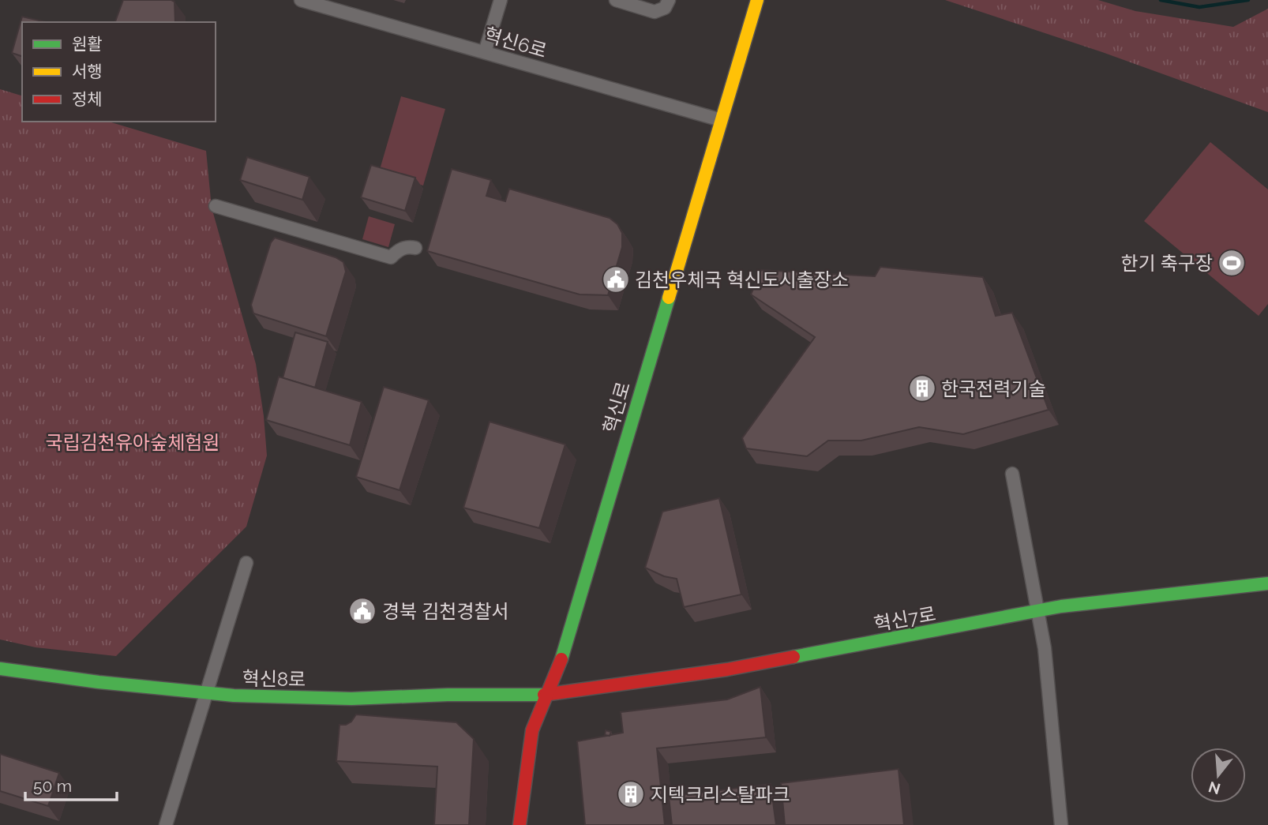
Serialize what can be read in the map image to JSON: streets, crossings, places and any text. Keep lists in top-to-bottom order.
{
  "streets": {
    "street": [
      "혁신6로",
      "혁신로",
      "혁신7로",
      "혁신8로"
    ]
  },
  "crossings": [
    ["혁신6로", "혁신로"],
    ["혁신로", "혁신7로"],
    ["혁신로", "혁신8로"],
    ["혁신7로", "혁신8로"]
  ],
  "parks": ["국립김천유아숲체험원"],
  "places": {
    "sports": ["한기 축구장"],
    "public building": ["김천우체국 혁신도시출장소", "경북 김천경찰서"],
    "building": ["한국전력기술", "지텍크리스탈파크"]
  },
  "legend": ["원활", "서행", "정체"],
  "scale_bar": "50 m",
  "north": "bottom"
}
